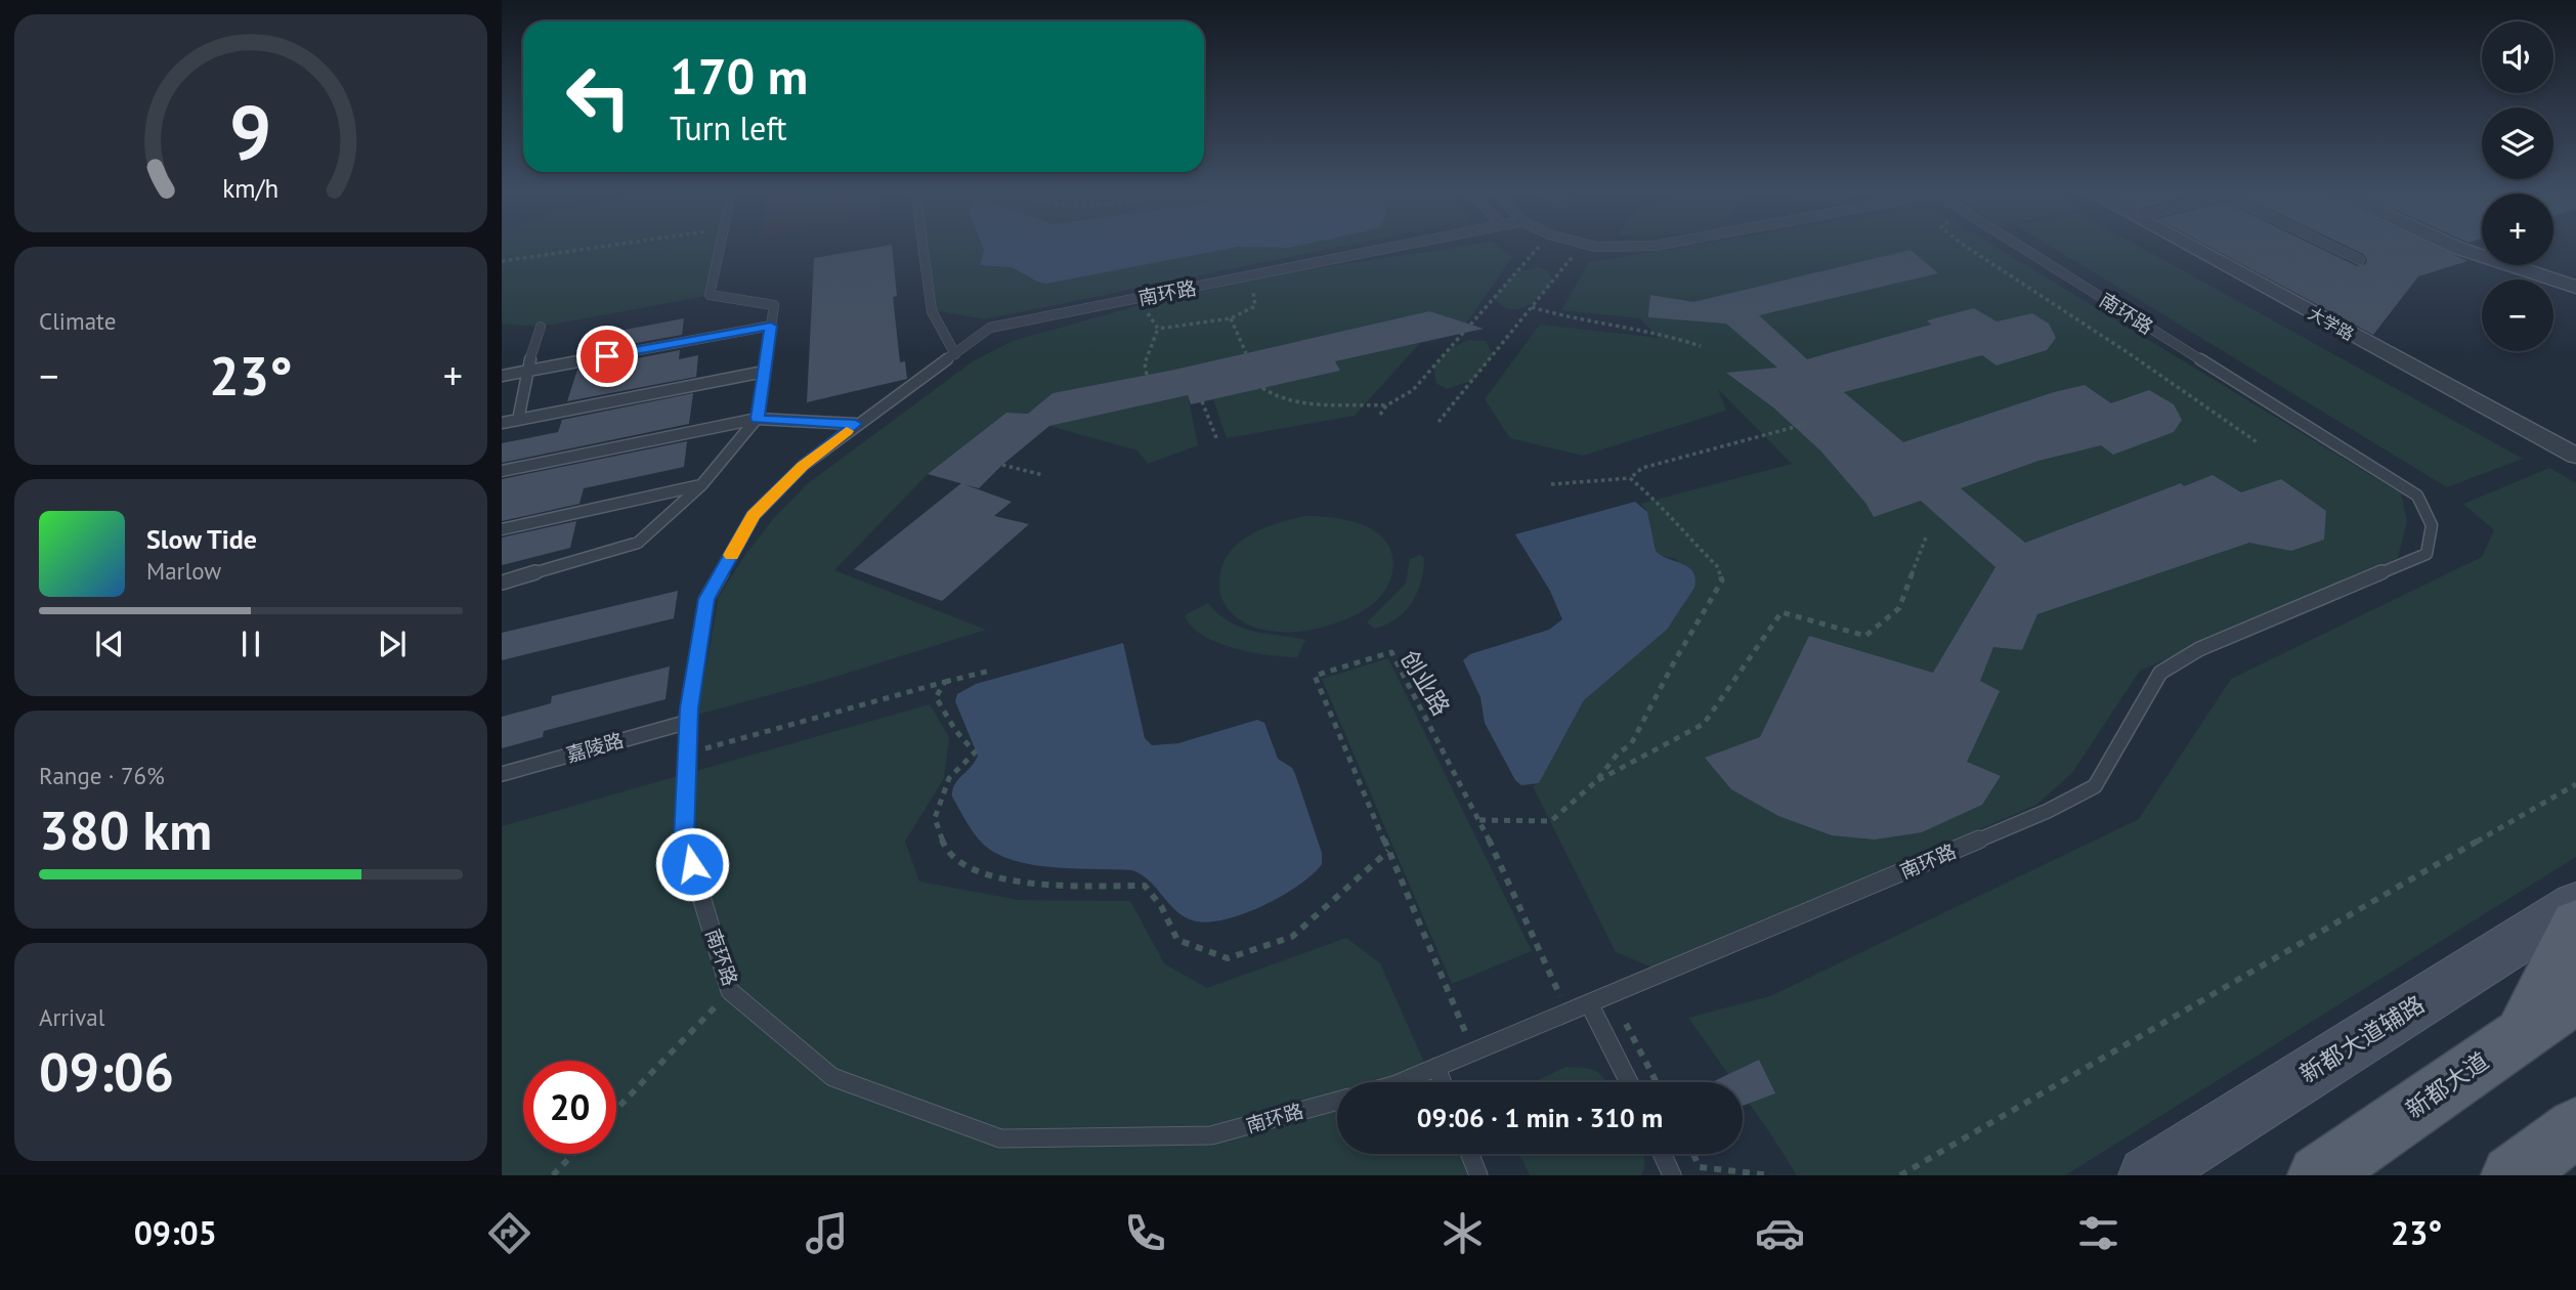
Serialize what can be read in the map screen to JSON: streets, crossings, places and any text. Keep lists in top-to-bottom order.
{
  "streets": {
    "main road": ["新都大道"],
    "street": ["大学路", "新都大道辅路"],
    "lane": ["南环路", "嘉陵路"],
    "path": ["创业路"]
  },
  "crossings": [
    ["南环路", "创业路"],
    ["南环路", "嘉陵路"]
  ],
  "page": {
    "map_buttons": ["+", "−"],
    "turn": ["170 m", "Turn left"],
    "tile": [
      "Climate",
      ["Range · 76%", "380 km"],
      ["Arrival", "09:06"]
    ],
    "heat": ["−", "23°", "+"],
    "song": ["Slow Tide", "Marlow"],
    "limit": "20",
    "trip": "09:06 · 1 min · 310 m",
    "tabs": ["09:05", "23°"],
    "gauge": ["9", "km/h"]
  }
}
